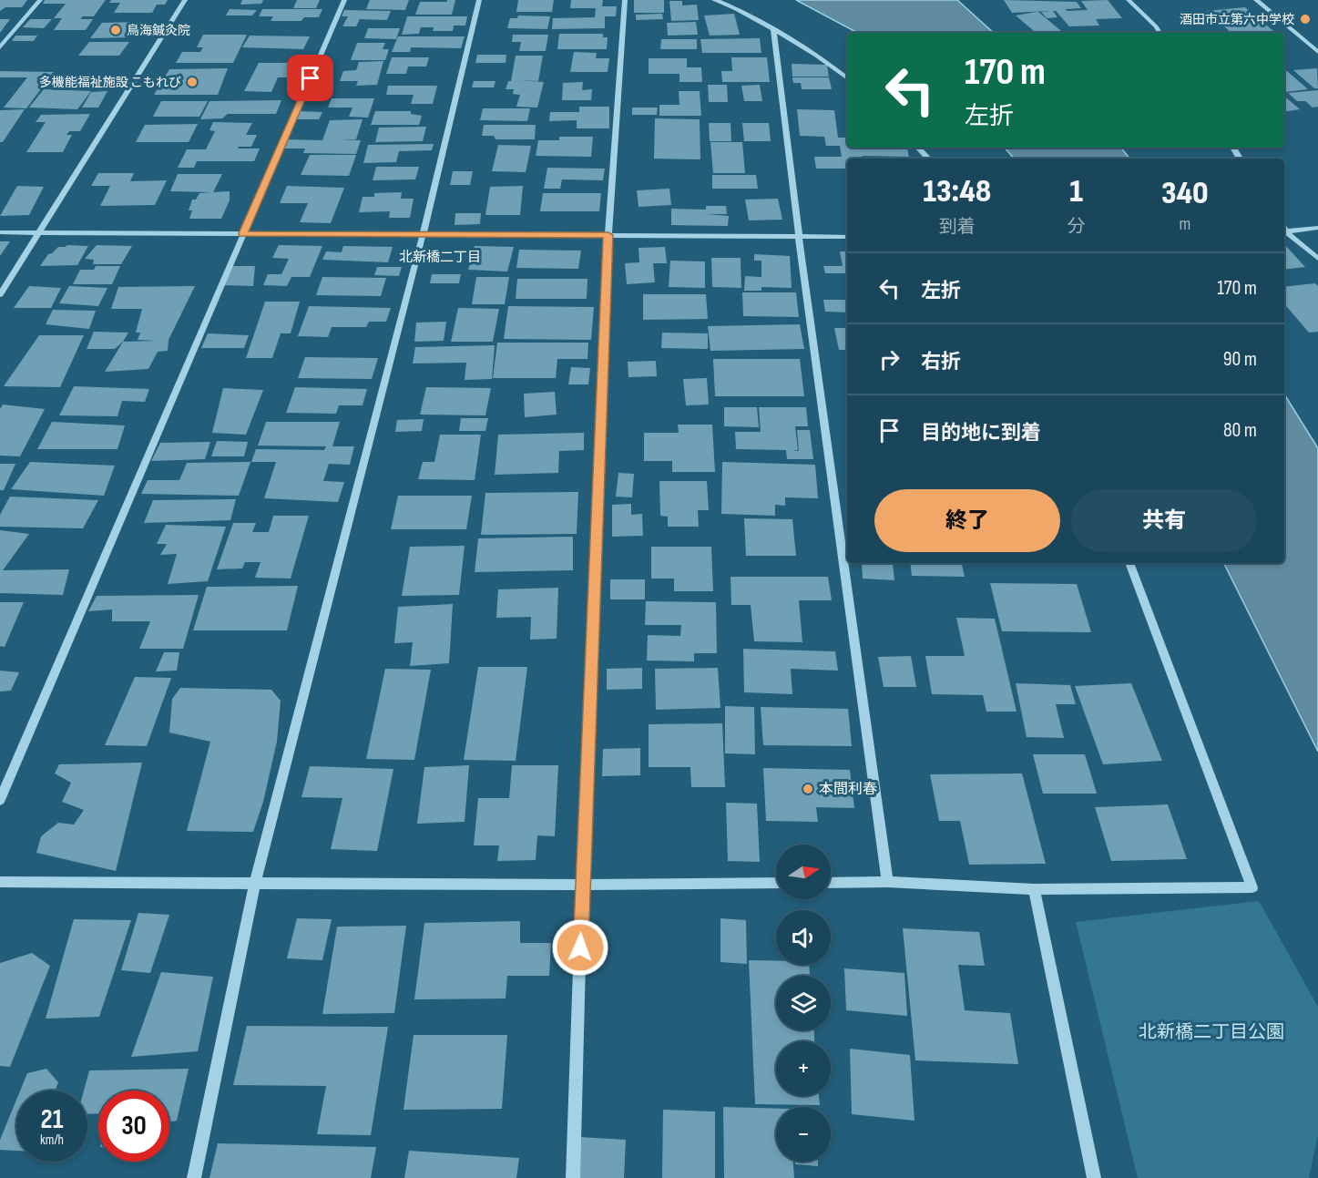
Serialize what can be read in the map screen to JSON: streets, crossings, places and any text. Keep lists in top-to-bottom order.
{
  "districts": ["北新橋二丁目"],
  "parks": ["北新橋二丁目公園"],
  "places": [
    "酒田市立第六中学校",
    "鳥海鍼灸院",
    "多機能福祉施設 こもれび",
    "本間利春"
  ],
  "north": "right",
  "page": {
    "turn": ["170 m", "左折"],
    "eta": [
      "13:48",
      "到着",
      "1",
      "分",
      "340",
      "m"
    ],
    "list": [
      {
        "name": "左折",
        "value": "170 m"
      },
      {
        "name": "右折",
        "value": "90 m"
      },
      {
        "name": "目的地に到着",
        "value": "80 m"
      }
    ],
    "buttons": ["終了", "共有"],
    "map_buttons": ["+", "−"],
    "speed": "21 km/h",
    "limit": "30"
  }
}
